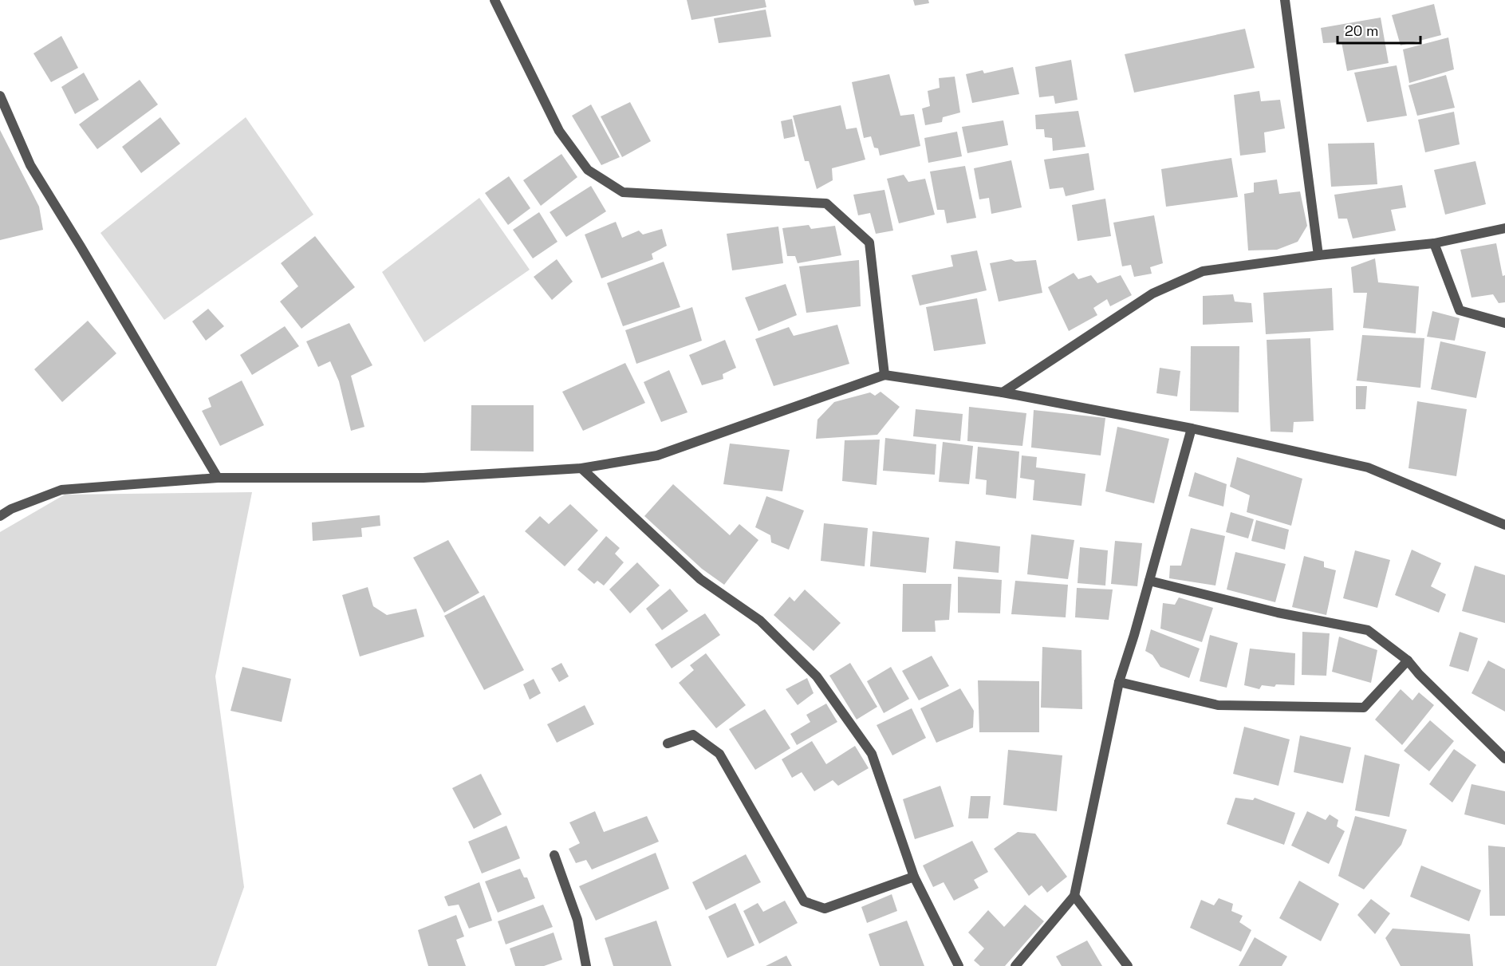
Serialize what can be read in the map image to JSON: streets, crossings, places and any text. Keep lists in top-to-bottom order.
{
  "scale_bar": "20 m"
}
